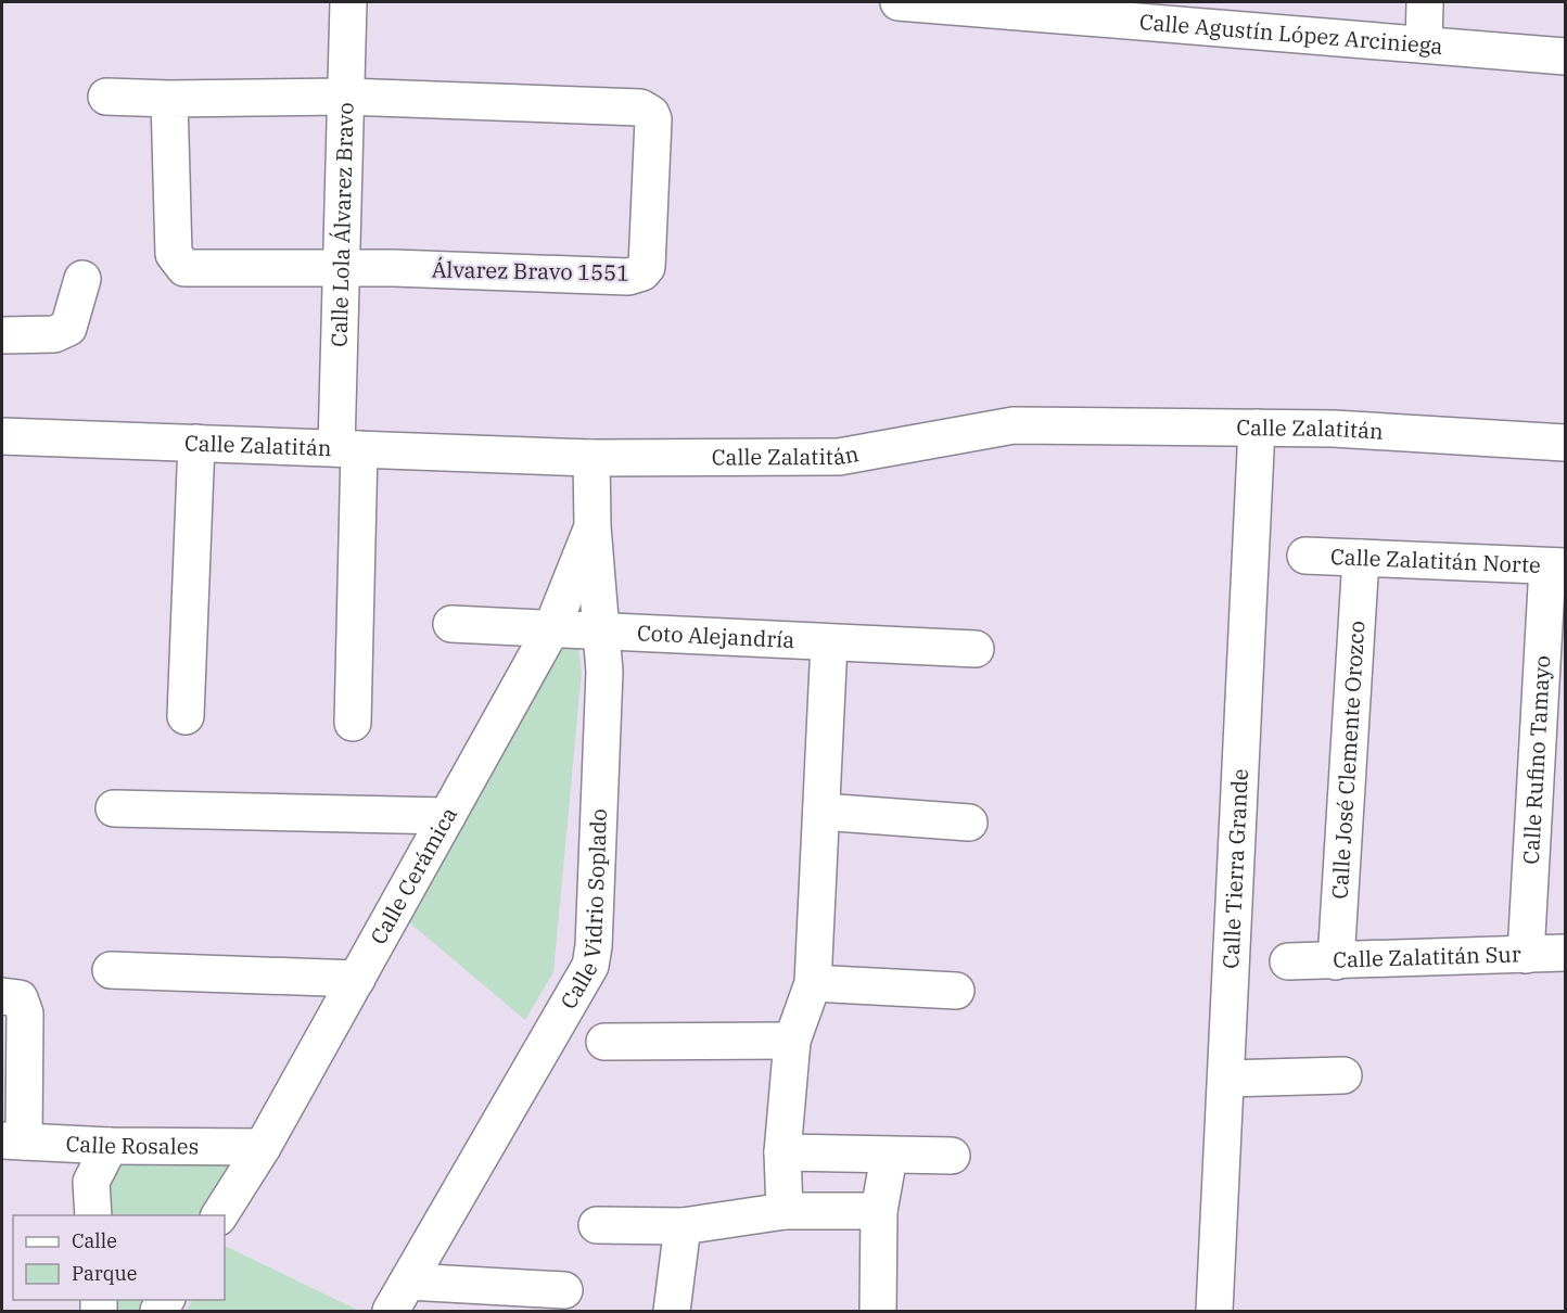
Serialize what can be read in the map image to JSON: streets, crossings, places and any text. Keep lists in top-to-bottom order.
{
  "streets": {
    "street": [
      "Calle Agustín López Arciniega",
      "Calle Lola Álvarez Bravo",
      "Álvarez Bravo 1551",
      "Calle Zalatitán",
      "Calle Zalatitán Norte",
      "Coto Alejandría",
      "Calle José Clemente Orozco",
      "Calle Rufino Tamayo",
      "Calle Tierra Grande",
      "Calle Cerámica",
      "Calle Vidrio Soplado",
      "Calle Zalatitán Sur",
      "Calle Rosales"
    ]
  },
  "crossings": [
    ["Calle Lola Álvarez Bravo", "Álvarez Bravo 1551"],
    ["Calle Lola Álvarez Bravo", "Calle Zalatitán"],
    ["Calle Zalatitán", "Calle Tierra Grande"],
    ["Calle Zalatitán", "Calle Vidrio Soplado"],
    ["Calle Zalatitán Norte", "Calle José Clemente Orozco"],
    ["Calle Zalatitán Norte", "Calle Rufino Tamayo"],
    ["Coto Alejandría", "Calle Cerámica"],
    ["Coto Alejandría", "Calle Vidrio Soplado"],
    ["Calle José Clemente Orozco", "Calle Zalatitán Sur"],
    ["Calle Rufino Tamayo", "Calle Zalatitán Sur"],
    ["Calle Cerámica", "Calle Vidrio Soplado"],
    ["Calle Cerámica", "Calle Rosales"]
  ],
  "legend": ["Calle", "Parque"]
}
